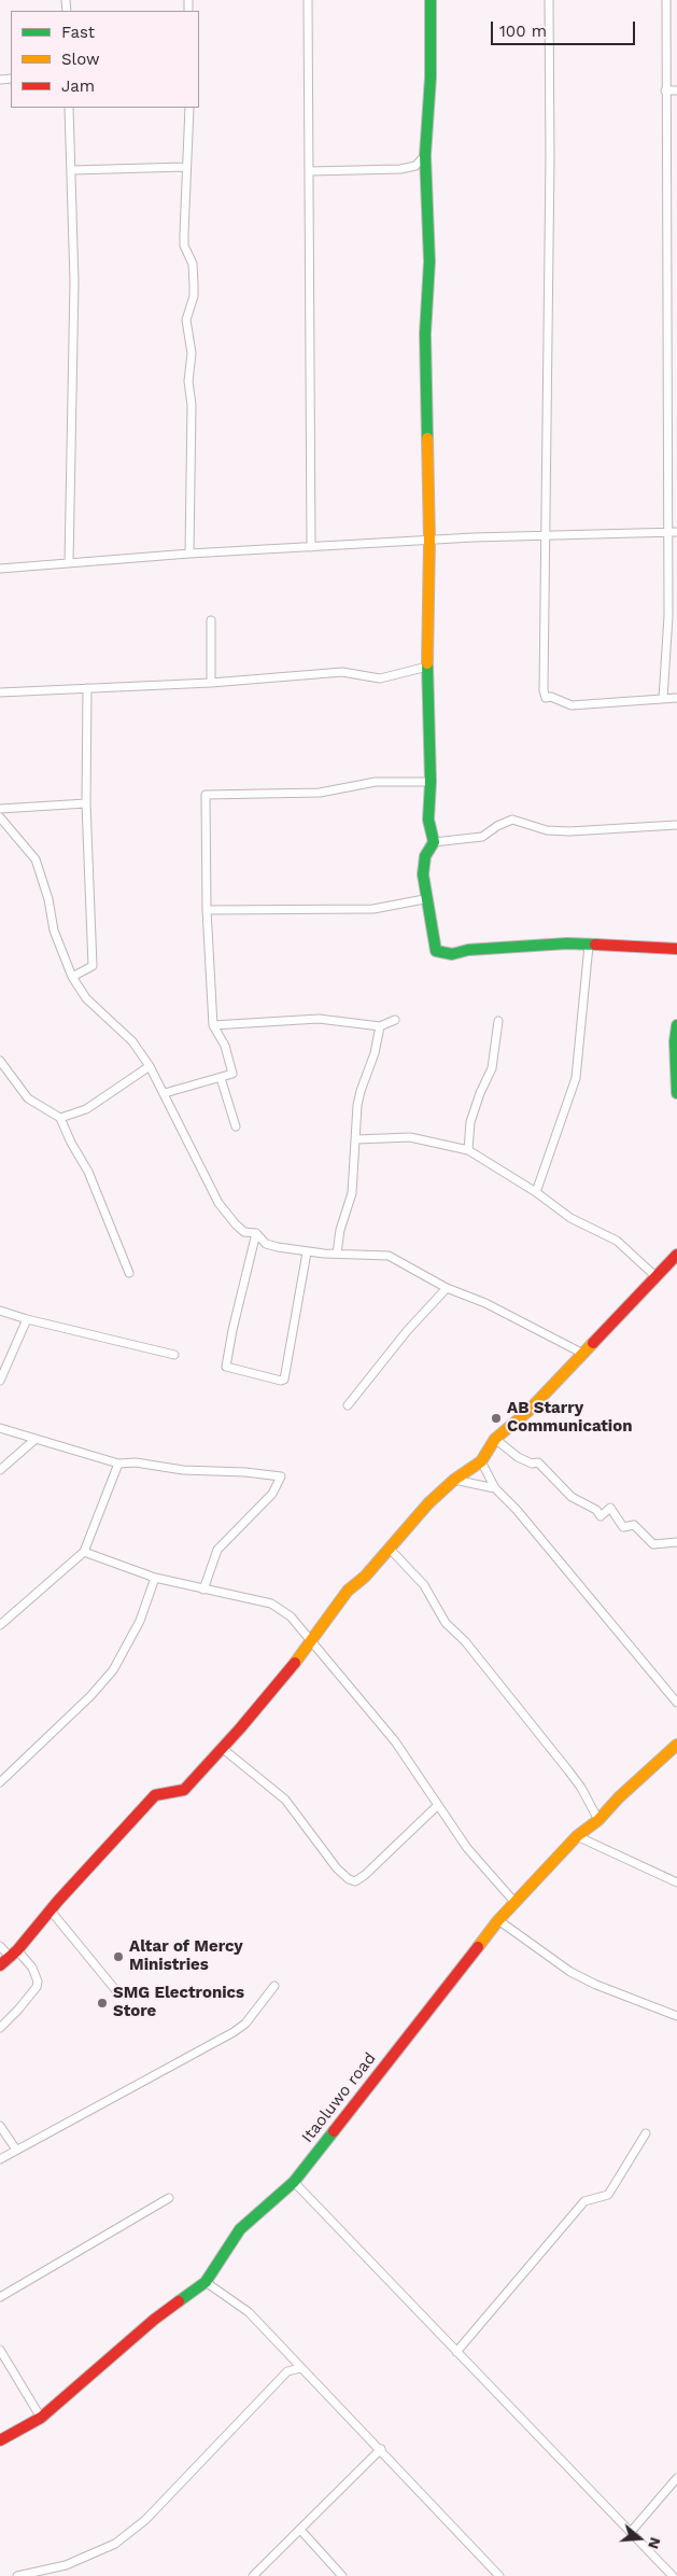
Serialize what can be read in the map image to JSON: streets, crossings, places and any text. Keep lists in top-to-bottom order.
{
  "streets": {
    "street": ["Itaoluwo road"]
  },
  "places": ["AB Starry Communication", "Altar of Mercy Ministries", "SMG Electronics Store"],
  "legend": ["Fast", "Slow", "Jam"],
  "scale_bar": "100 m",
  "north": "right"
}
